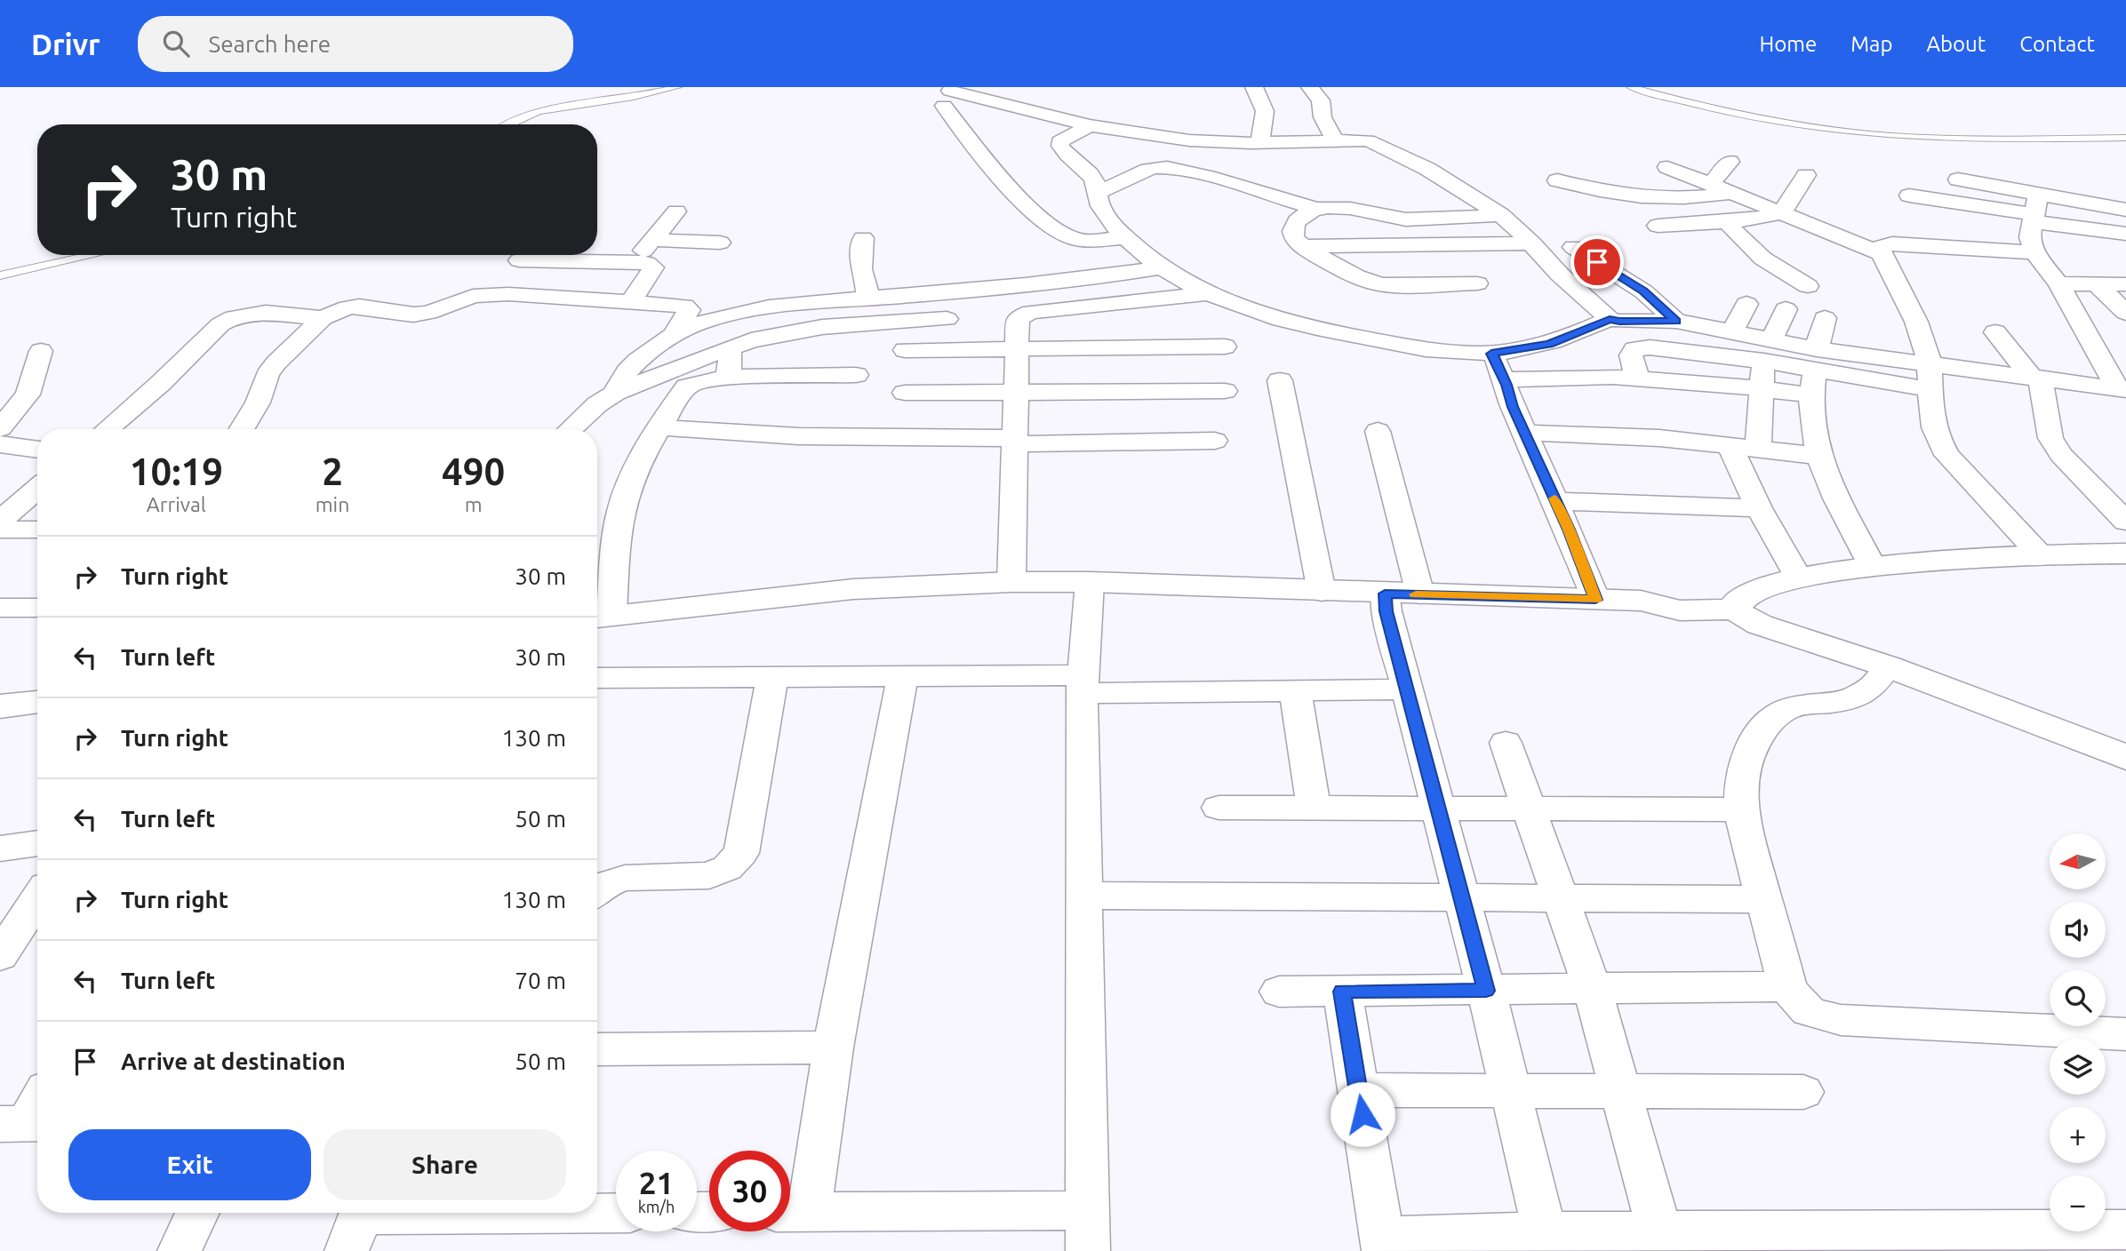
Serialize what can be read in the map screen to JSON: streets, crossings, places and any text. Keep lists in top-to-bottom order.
{
  "north": "left",
  "page": {
    "header": "Drivr",
    "search": "Search here",
    "nav": [
      "Home",
      "Map",
      "About",
      "Contact"
    ],
    "turn": ["30 m", "Turn right"],
    "eta": [
      "10:19",
      "Arrival",
      "2",
      "min",
      "490",
      "m"
    ],
    "list": [
      {
        "name": "Turn right",
        "value": "30 m"
      },
      {
        "name": "Turn left",
        "value": "30 m"
      },
      {
        "name": "Turn right",
        "value": "130 m"
      },
      {
        "name": "Turn left",
        "value": "50 m"
      },
      {
        "name": "Turn right",
        "value": "130 m"
      },
      {
        "name": "Turn left",
        "value": "70 m"
      },
      {
        "name": "Arrive at destination",
        "value": "50 m"
      }
    ],
    "map_buttons": ["+", "−"],
    "buttons": ["Exit", "Share"],
    "speed": "21 km/h",
    "limit": "30"
  }
}
